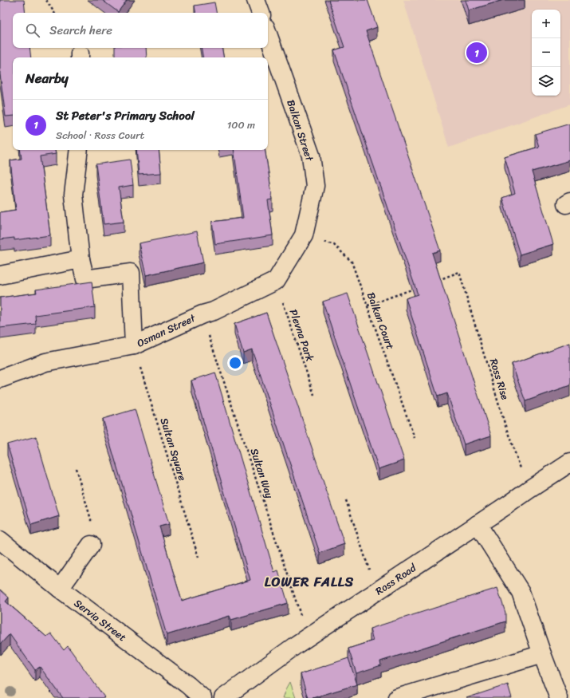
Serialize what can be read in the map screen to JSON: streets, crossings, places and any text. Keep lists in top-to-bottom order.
{
  "streets": {
    "street": [
      "Balkan Street",
      "Osman Street",
      "Ross Road",
      "Servia Street"
    ],
    "path": [
      "Balkan Court",
      "Plevna Park",
      "Ross Rise",
      "Sultan Square",
      "Sultan Way"
    ]
  },
  "crossings": [
    ["Balkan Street", "Balkan Court"],
    ["Osman Street", "Plevna Park"],
    ["Osman Street", "Sultan Square"],
    ["Osman Street", "Sultan Way"],
    ["Ross Rise", "Ross Road"],
    ["Sultan Way", "Ross Road"]
  ],
  "districts": ["LOWER FALLS"],
  "page": {
    "map_buttons": ["+", "−"],
    "search": "Search here",
    "pins": "1",
    "heading": "Nearby",
    "list": [
      {
        "mark": "1",
        "name": "St Peter's Primary School",
        "note": "School · Ross Court",
        "value": "100 m"
      }
    ]
  }
}
